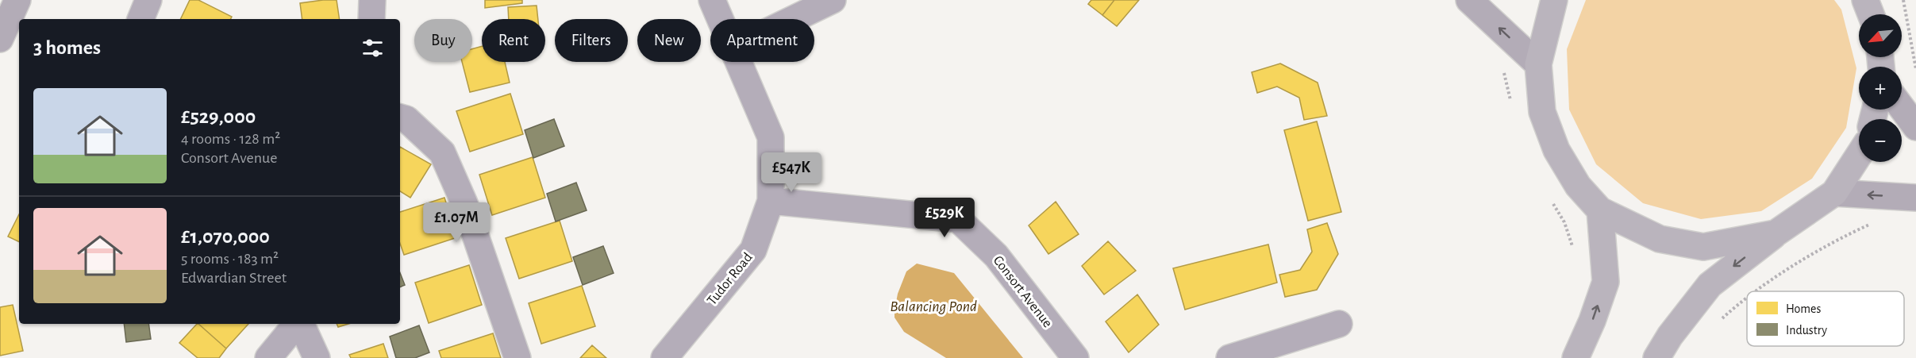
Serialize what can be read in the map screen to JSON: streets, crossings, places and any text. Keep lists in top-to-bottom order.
{
  "streets": {
    "street": ["Tudor Road", "Consort Avenue"]
  },
  "crossings": [
    ["Tudor Road", "Consort Avenue"]
  ],
  "water": ["Balancing Pond"],
  "legend": ["Homes", "Industry"],
  "north": "bottom left",
  "page": {
    "map_buttons": ["+", "−"],
    "chip": [
      "Buy",
      "Rent",
      "Filters",
      "New",
      "Apartment"
    ],
    "heading": "3 homes",
    "list": [
      {
        "name": "£529,000",
        "note": "4 rooms · 128 m² · Consort Avenue"
      },
      {
        "name": "£1,070,000",
        "note": "5 rooms · 183 m² · Edwardian Street"
      }
    ],
    "price": ["£547K", "£529K", "£1.07M"]
  }
}
